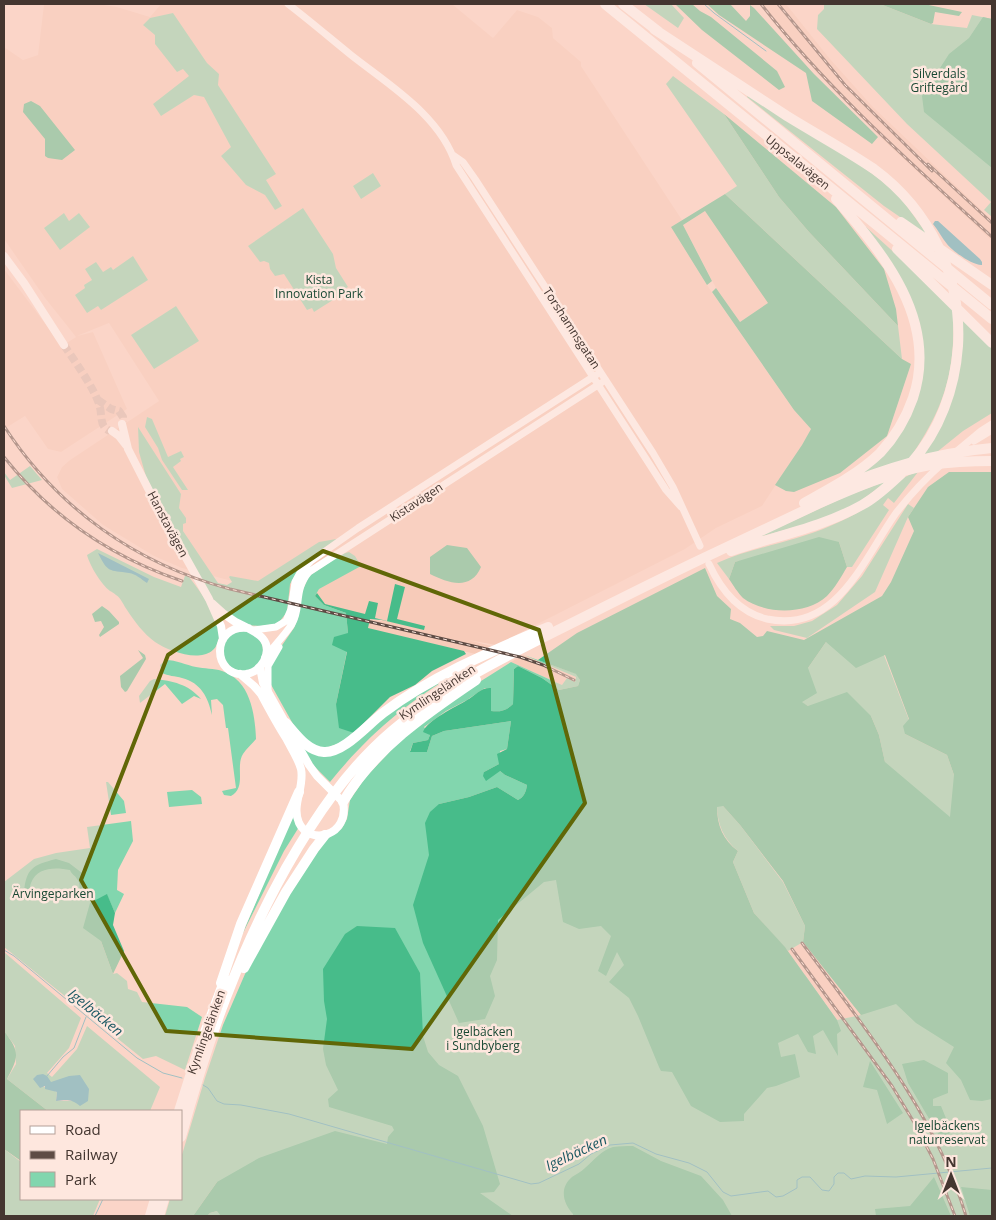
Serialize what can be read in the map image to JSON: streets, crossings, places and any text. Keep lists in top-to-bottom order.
{
  "streets": {
    "highway": ["Uppsalavägen", "Kymlingelänken"],
    "main road": ["Hanstavägen"],
    "street": ["Torshamnsgatan", "Kistavägen"]
  },
  "crossings": [
    ["Torshamnsgatan", "Kistavägen"],
    ["Kistavägen", "Hanstavägen"]
  ],
  "water": ["Igelbäcken"],
  "parks": [
    "Silverdals Griftegård",
    "Kista Innovation Park",
    "Ärvingeparken",
    "Igelbäcken i Sundbyberg",
    "Igelbäckens naturreservat"
  ],
  "legend": ["Road", "Railway", "Park"],
  "north": "top"
}
